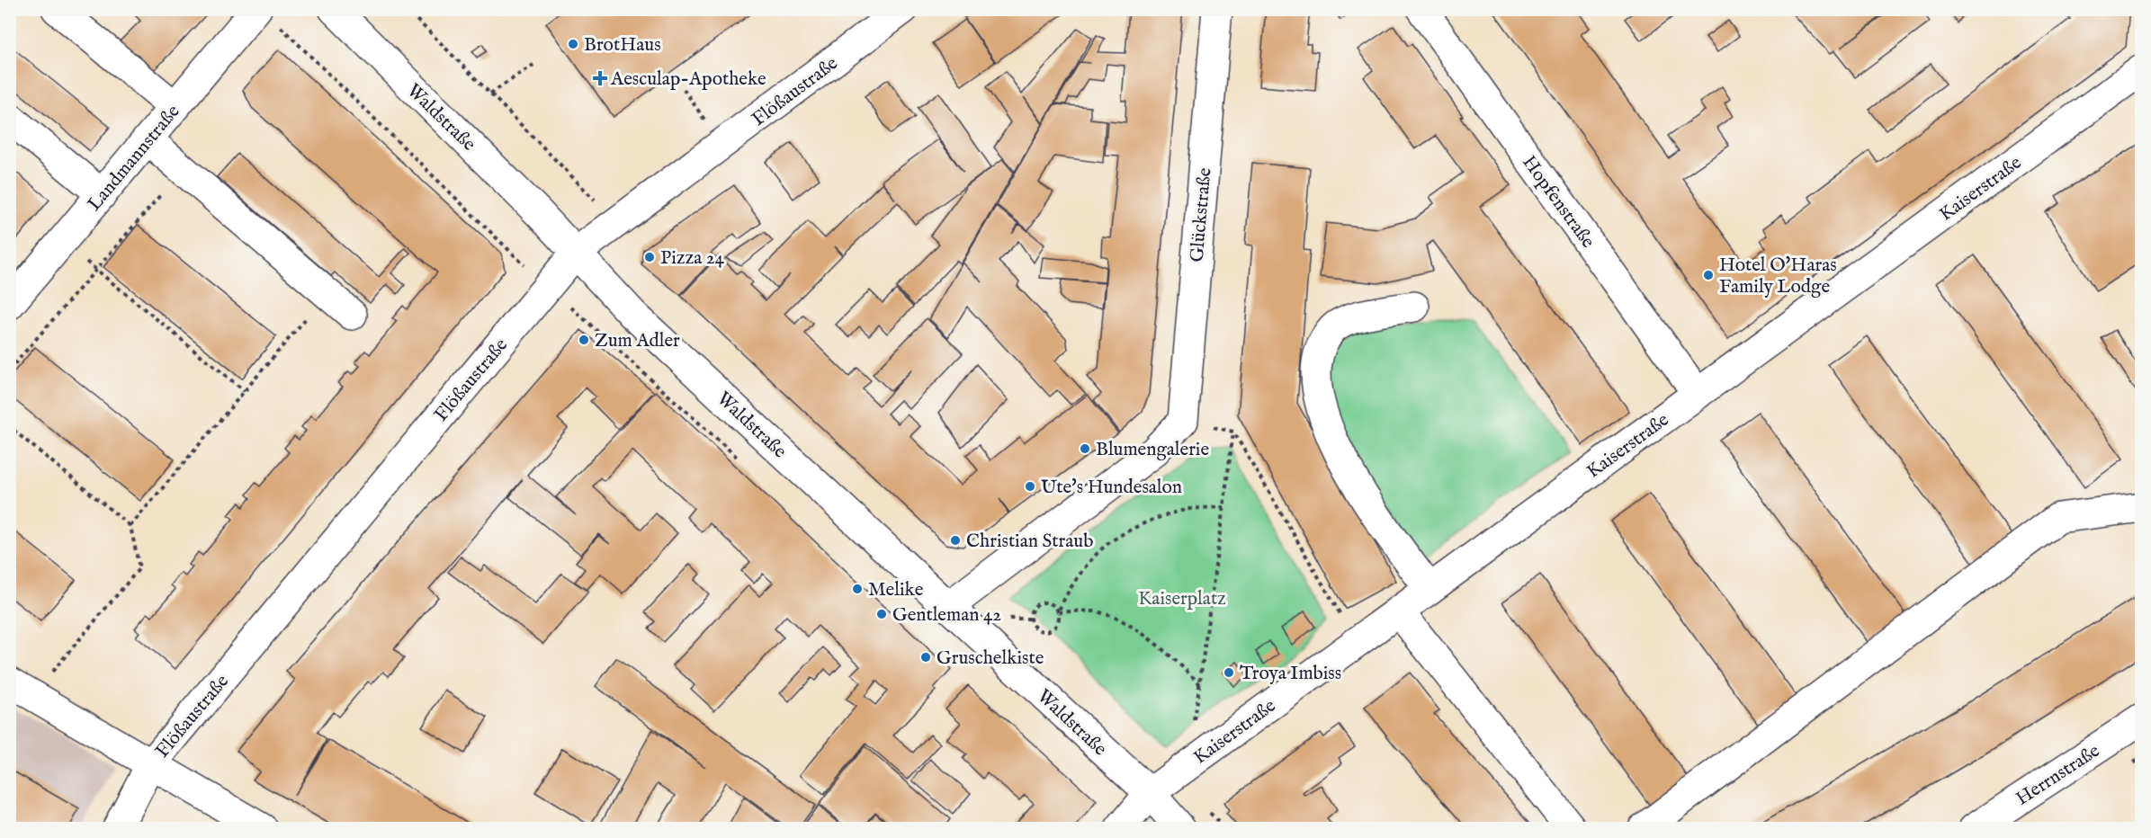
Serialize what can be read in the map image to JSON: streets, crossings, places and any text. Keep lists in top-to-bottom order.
{
  "streets": {
    "street": [
      "Flößaustraße",
      "Waldstraße",
      "Landmannstraße",
      "Kaiserstraße",
      "Hopfenstraße",
      "Glückstraße",
      "Herrnstraße"
    ]
  },
  "crossings": [
    ["Flößaustraße", "Waldstraße"],
    ["Waldstraße", "Kaiserstraße"],
    ["Kaiserstraße", "Hopfenstraße"]
  ],
  "parks": ["Kaiserplatz"],
  "places": {
    "other": [
      "BrotHaus",
      "Pizza 24",
      "Hotel O'Haras Family Lodge",
      "Zum Adler",
      "Blumengalerie",
      "Ute's Hundesalon",
      "Christian Straub",
      "Melike",
      "Gentleman 42",
      "Gruschelkiste",
      "Troya Imbiss"
    ],
    "health": ["Aesculap-Apotheke"]
  }
}
